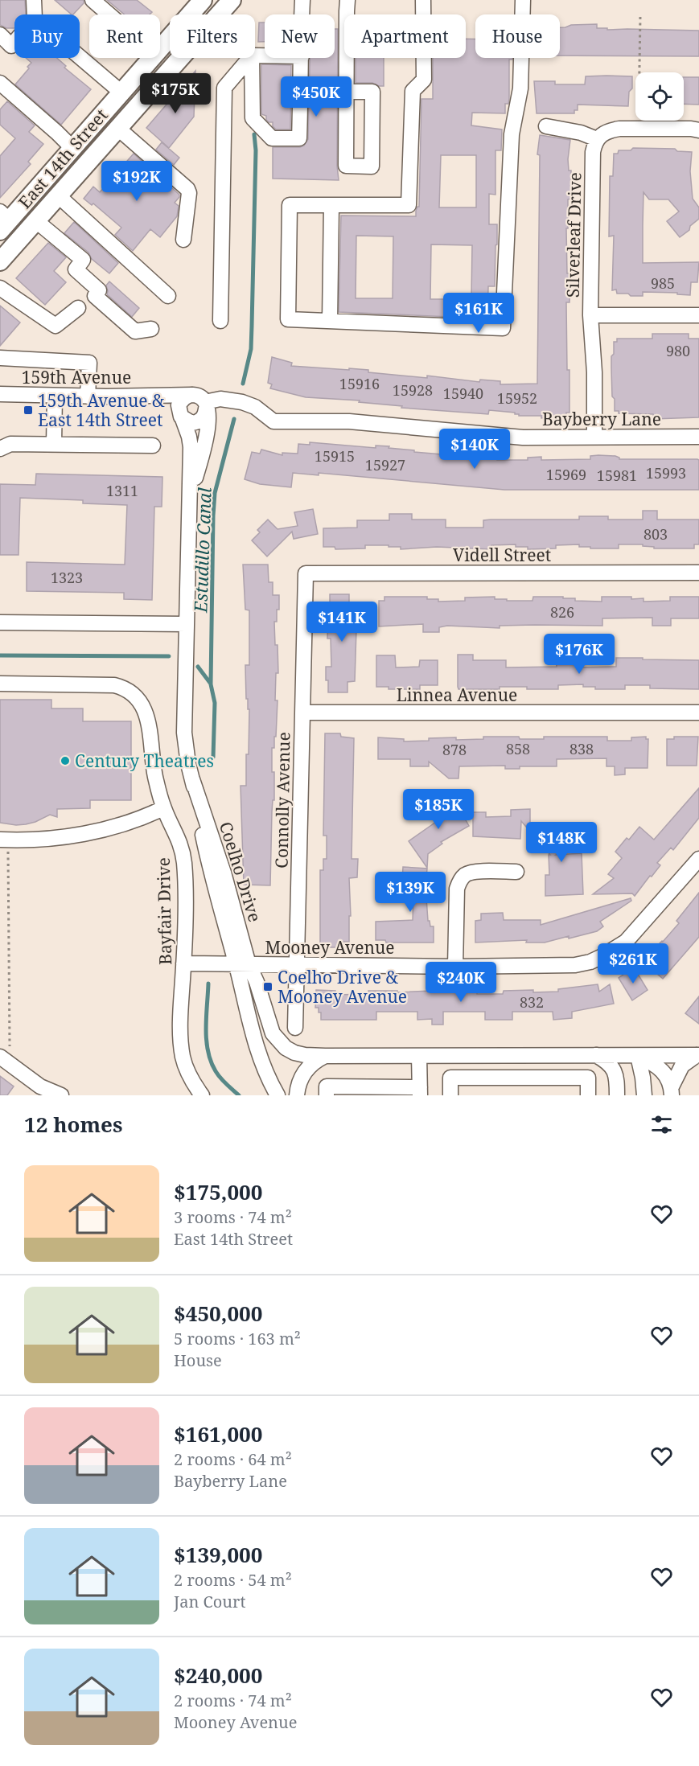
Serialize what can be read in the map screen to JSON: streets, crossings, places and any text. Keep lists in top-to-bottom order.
{
  "streets": {
    "main road": ["East 14th Street"],
    "street": [
      "Silverleaf Drive",
      "159th Avenue",
      "Bayberry Lane",
      "Videll Street",
      "Linnea Avenue",
      "Connolly Avenue",
      "Coelho Drive",
      "Bayfair Drive",
      "Mooney Avenue"
    ]
  },
  "crossings": [
    ["Silverleaf Drive", "Bayberry Lane"],
    ["159th Avenue", "Bayberry Lane"],
    ["159th Avenue", "Coelho Drive"],
    ["Videll Street", "Connolly Avenue"],
    ["Linnea Avenue", "Connolly Avenue"],
    ["Connolly Avenue", "Mooney Avenue"],
    ["Coelho Drive", "Mooney Avenue"],
    ["Bayfair Drive", "Mooney Avenue"]
  ],
  "water": ["Estudillo Canal"],
  "places": {
    "transit": ["159th Avenue & East 14th Street", "Coelho Drive & Mooney Avenue"],
    "other": ["Century Theatres"]
  },
  "house_numbers": [
    "985",
    "980",
    "15916",
    "15928",
    "15940",
    "15952",
    "15915",
    "15927",
    "15993",
    "15969",
    "15981",
    "1311",
    "803",
    "1323",
    "826",
    "858",
    "838",
    "878",
    "832"
  ],
  "page": {
    "chip": [
      "Buy",
      "Rent",
      "Filters",
      "New",
      "Apartment",
      "House"
    ],
    "price": [
      "$175K",
      "$450K",
      "$192K",
      "$161K",
      "$140K",
      "$141K",
      "$176K",
      "$185K",
      "$148K",
      "$139K",
      "$261K",
      "$240K"
    ],
    "heading": "12 homes",
    "list": [
      {
        "name": "$175,000",
        "note": "3 rooms · 74 m² · East 14th Street"
      },
      {
        "name": "$450,000",
        "note": "5 rooms · 163 m² · House"
      },
      {
        "name": "$161,000",
        "note": "2 rooms · 64 m² · Bayberry Lane"
      },
      {
        "name": "$139,000",
        "note": "2 rooms · 54 m² · Jan Court"
      },
      {
        "name": "$240,000",
        "note": "2 rooms · 74 m² · Mooney Avenue"
      }
    ]
  }
}
